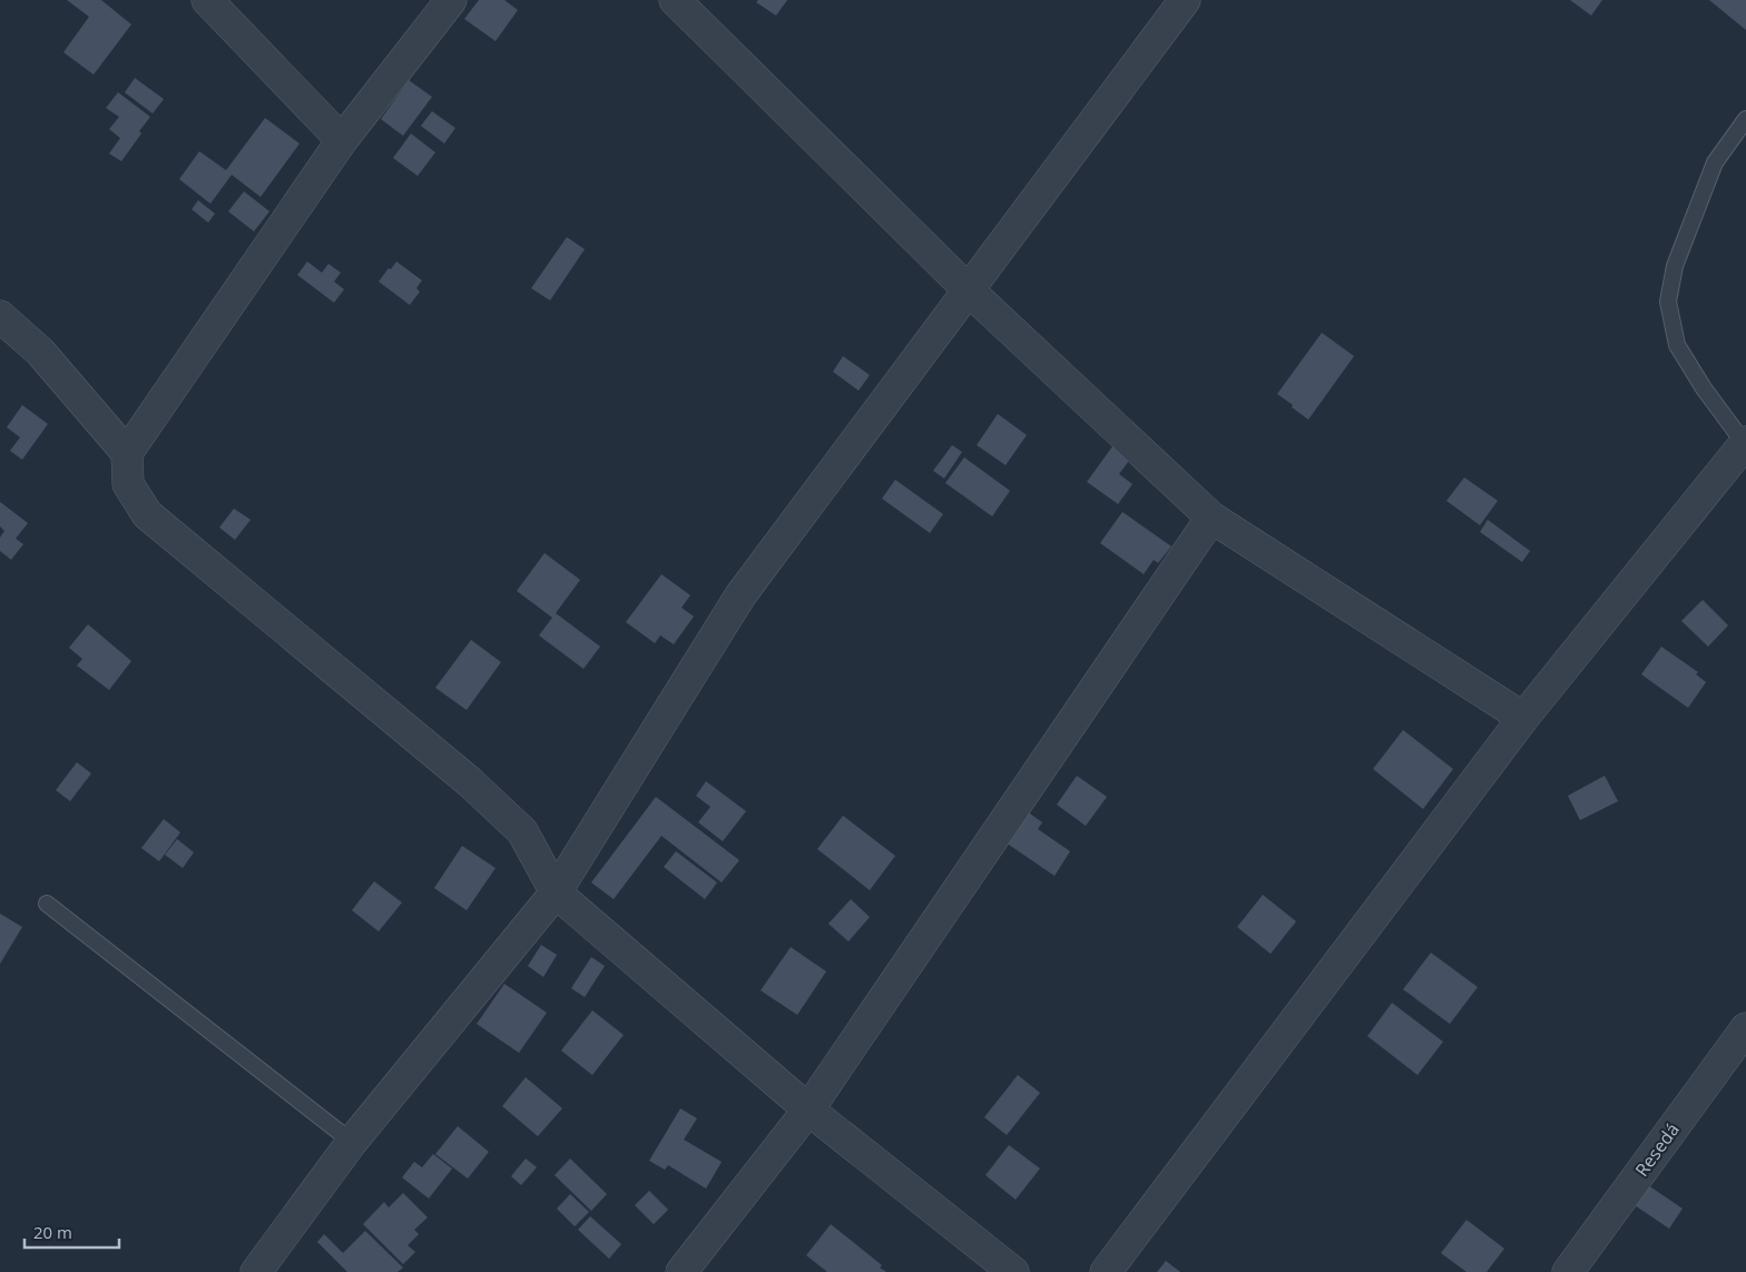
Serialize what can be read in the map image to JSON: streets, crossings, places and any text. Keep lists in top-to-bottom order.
{
  "streets": {
    "street": ["Resedá"]
  },
  "scale_bar": "20 m"
}
